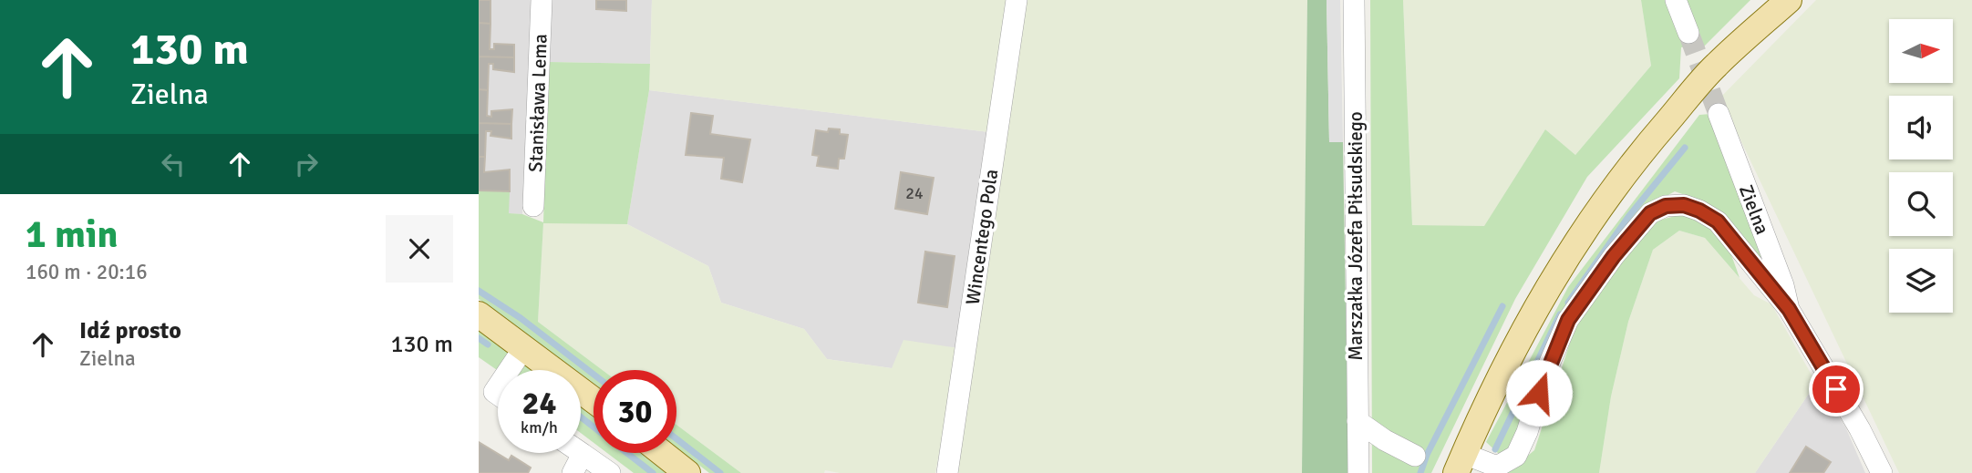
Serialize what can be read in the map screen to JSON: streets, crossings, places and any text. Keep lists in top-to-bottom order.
{
  "streets": {
    "street": [
      "Stanisława Lema",
      "Zielna",
      "Marszałka Józefa Piłsudskiego",
      "Wincentego Pola"
    ]
  },
  "house_numbers": ["24"],
  "north": "right",
  "page": {
    "turn": ["130 m", "Zielna"],
    "heading": ["1 min", "160 m · 20:16"],
    "list": [
      {
        "name": "Idź prosto",
        "note": "Zielna",
        "value": "130 m"
      }
    ],
    "speed": "24 km/h",
    "limit": "30"
  }
}
